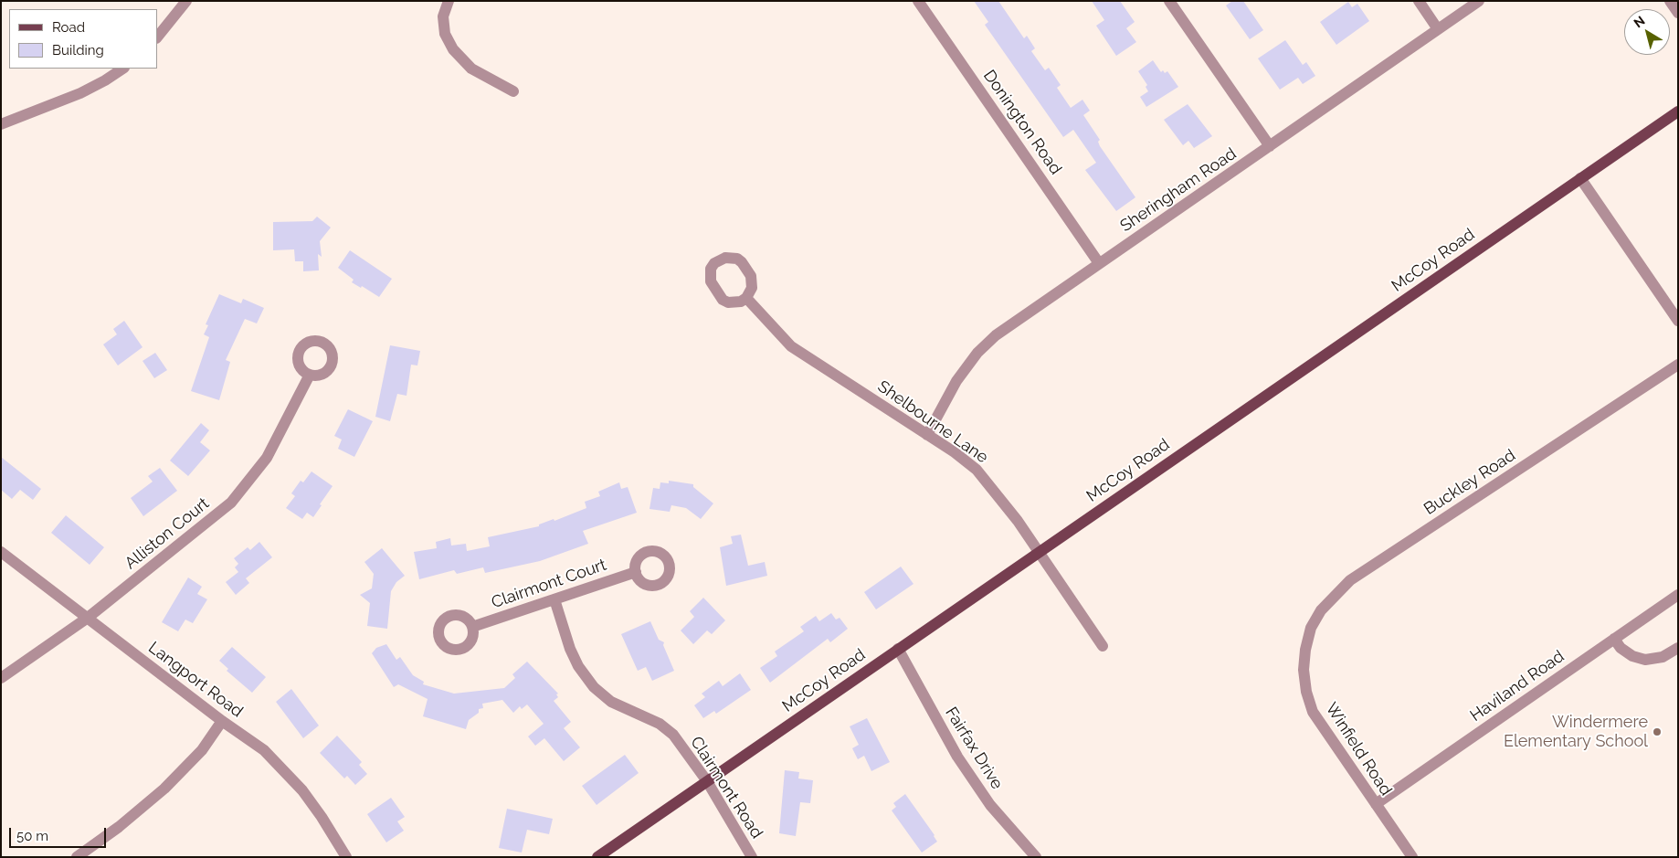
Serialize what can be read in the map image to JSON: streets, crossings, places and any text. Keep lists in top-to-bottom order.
{
  "streets": {
    "main road": ["McCoy Road"],
    "street": [
      "Donington Road",
      "Sheringham Road",
      "Shelbourne Lane",
      "Buckley Road",
      "Alliston Court",
      "Clairmont Court",
      "Langport Road",
      "Haviland Road",
      "Fairfax Drive",
      "Winfield Road",
      "Clairmont Road"
    ]
  },
  "crossings": [
    ["Donington Road", "Sheringham Road"],
    ["Sheringham Road", "Shelbourne Lane"],
    ["McCoy Road", "Shelbourne Lane"],
    ["McCoy Road", "Fairfax Drive"],
    ["McCoy Road", "Clairmont Road"],
    ["Buckley Road", "Winfield Road"],
    ["Alliston Court", "Langport Road"],
    ["Clairmont Court", "Clairmont Road"],
    ["Haviland Road", "Winfield Road"]
  ],
  "places": ["Windermere Elementary School"],
  "legend": ["Road", "Building"],
  "scale_bar": "50 m",
  "north": "top left"
}
